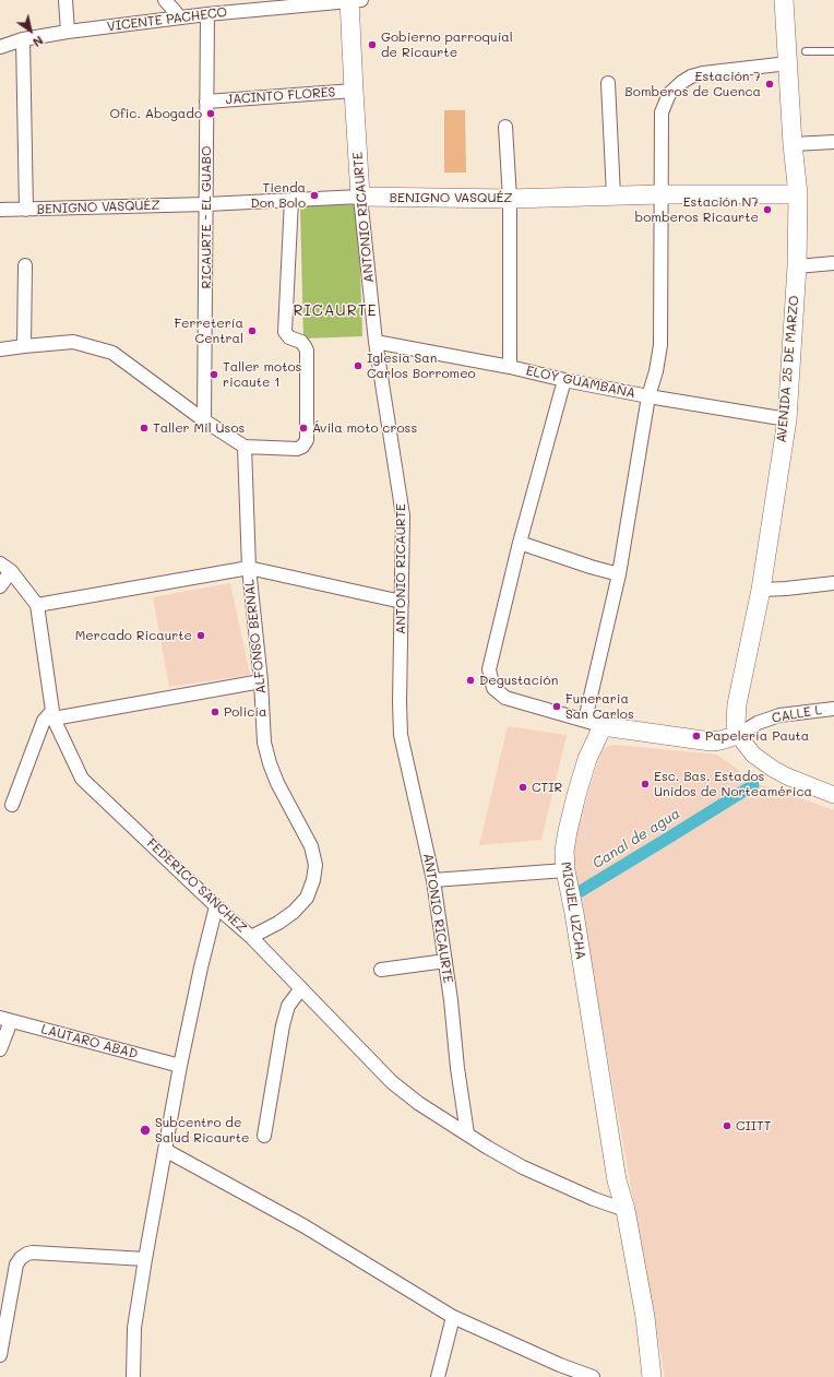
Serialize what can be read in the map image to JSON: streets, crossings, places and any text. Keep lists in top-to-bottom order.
{
  "streets": {
    "main road": [
      "BENIGNO VASQUÉZ",
      "ANTONIO RICAURTE",
      "AVENIDA 25 DE MARZO",
      "MIGUEL UZCHA"
    ],
    "street": [
      "VICENTE PACHECO",
      "JACINTO FLORES",
      "RICAURTE - EL GUABO",
      "ELOY GUAMBAÑA",
      "ALFONSO BERNAL",
      "CALLE L",
      "FEDERICO SANCHEZ",
      "LAUTARO ABAD"
    ]
  },
  "crossings": [
    ["VICENTE PACHECO", "RICAURTE - EL GUABO"],
    ["VICENTE PACHECO", "ANTONIO RICAURTE"],
    ["JACINTO FLORES", "RICAURTE - EL GUABO"],
    ["JACINTO FLORES", "ANTONIO RICAURTE"],
    ["BENIGNO VASQUÉZ", "RICAURTE - EL GUABO"],
    ["BENIGNO VASQUÉZ", "ANTONIO RICAURTE"],
    ["BENIGNO VASQUÉZ", "AVENIDA 25 DE MARZO"],
    ["ANTONIO RICAURTE", "ELOY GUAMBAÑA"],
    ["ANTONIO RICAURTE", "FEDERICO SANCHEZ"],
    ["AVENIDA 25 DE MARZO", "ELOY GUAMBAÑA"],
    ["AVENIDA 25 DE MARZO", "CALLE L"],
    ["ALFONSO BERNAL", "FEDERICO SANCHEZ"],
    ["FEDERICO SANCHEZ", "MIGUEL UZCHA"]
  ],
  "districts": ["RICAURTE"],
  "water": ["Canal de agua"],
  "places": [
    "Gobierno parroquial de Ricaurte",
    "Estación 7 Bomberos de Cuenca",
    "Ofic. Abogado",
    "Tienda Don Bolo",
    "Estación N7 bomberos Ricaurte",
    "Ferretería Central",
    "Iglesia San Carlos Borromeo",
    "Taller motos ricaute 1",
    "Taller Mil Usos",
    "Ávila moto cross",
    "Mercado Ricaurte",
    "Degustación",
    "Funeraria San Carlos",
    "Policía",
    "Papelería Pauta",
    "Esc. Bas. Estados Unidos de Norteamérica",
    "CTIR",
    "CIITT",
    "Subcentro de Salud Ricaurte"
  ],
  "north": "bottom right"
}
